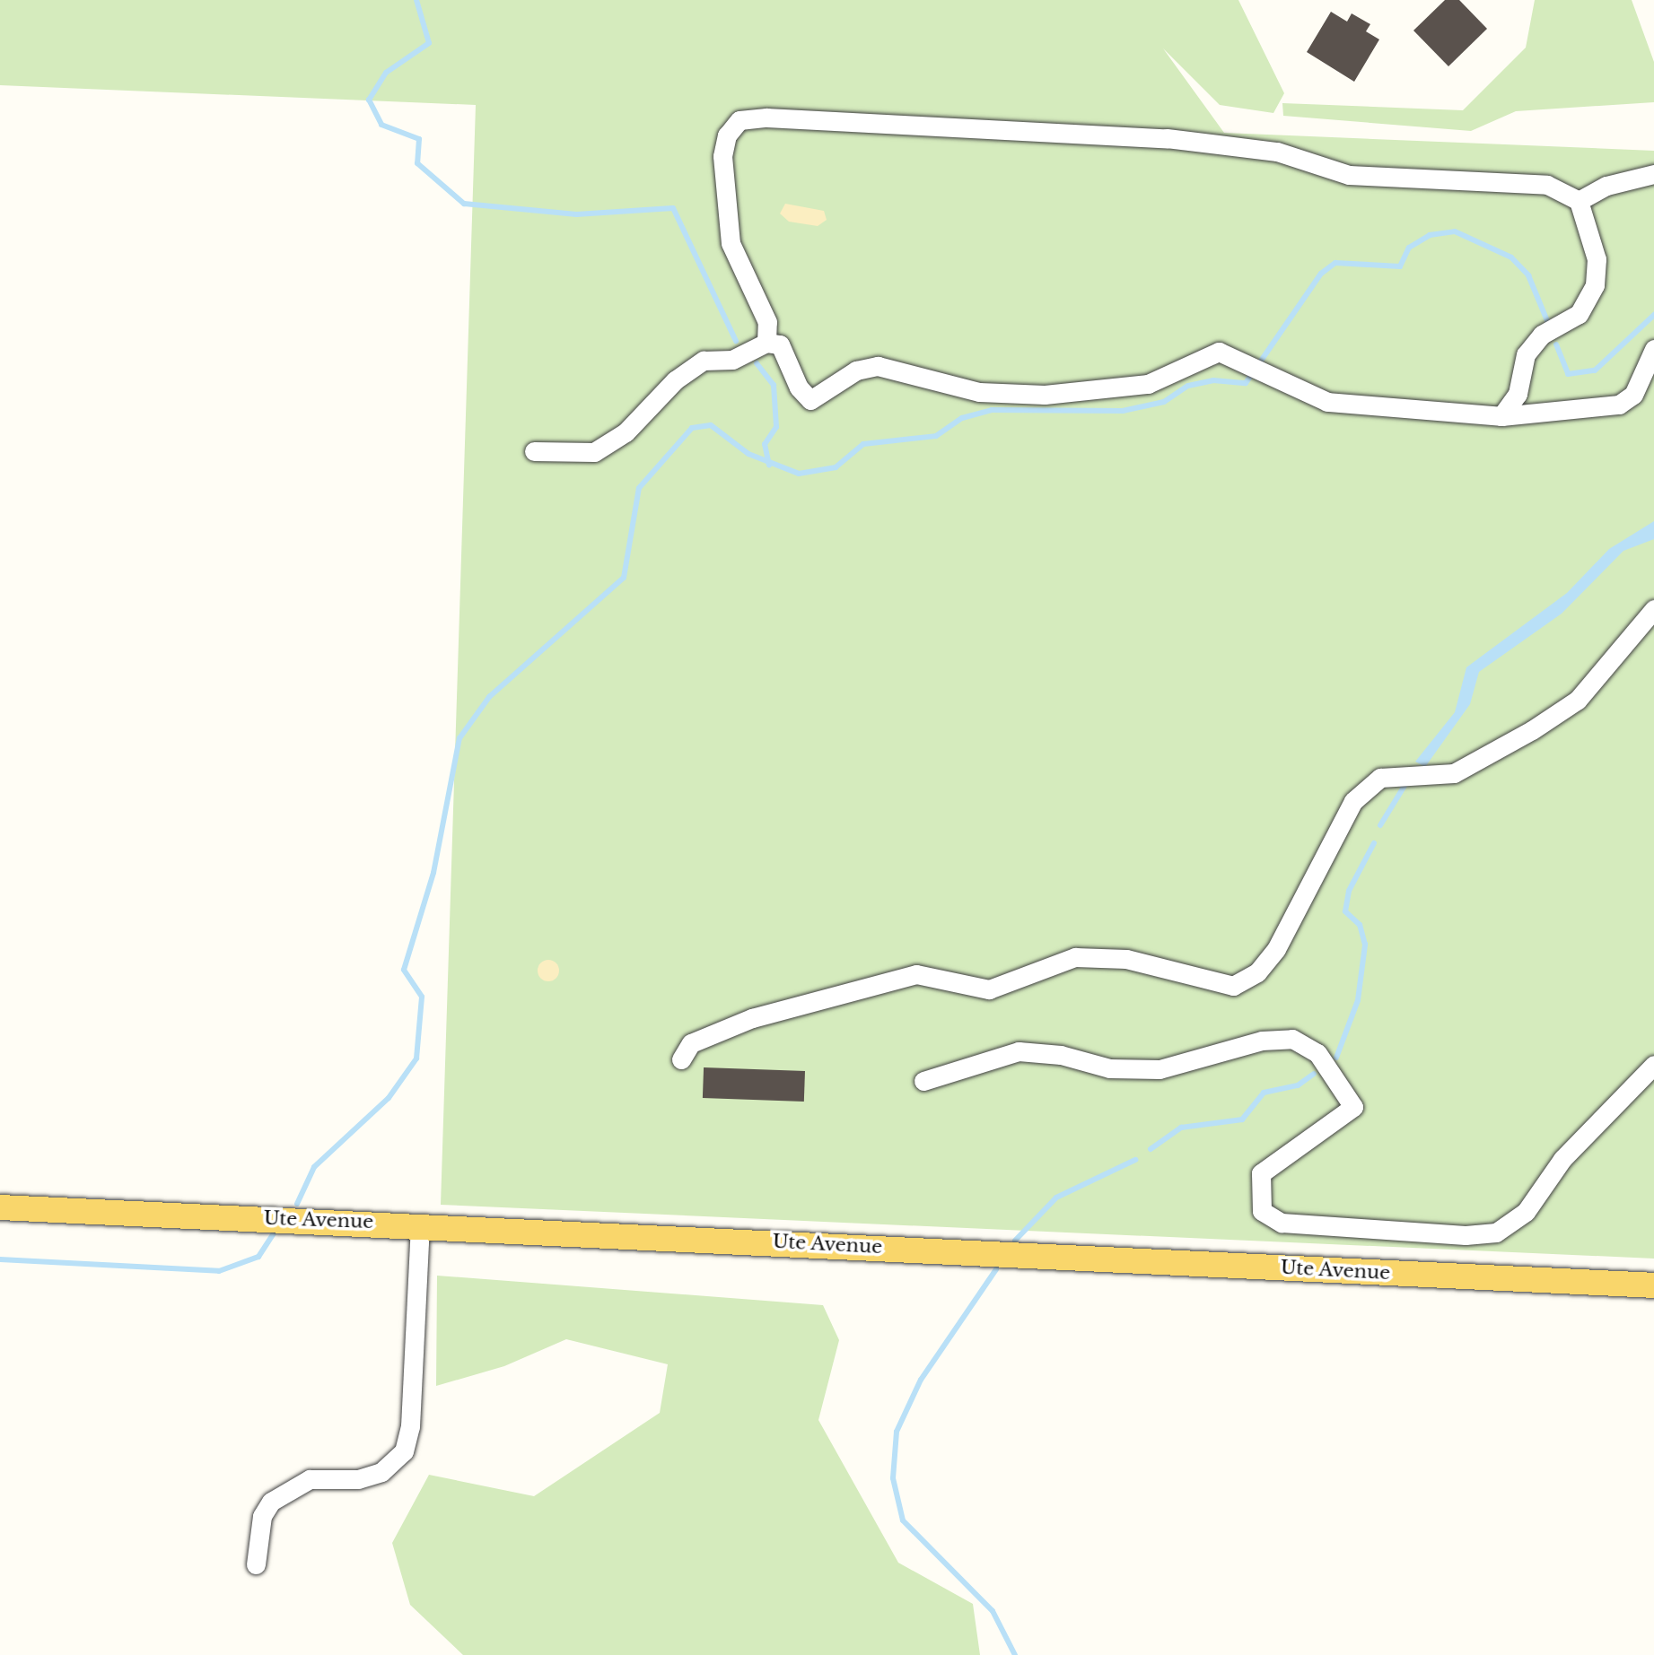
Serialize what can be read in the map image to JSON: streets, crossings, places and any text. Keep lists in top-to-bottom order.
{
  "streets": {
    "main road": ["Ute Avenue"]
  }
}
